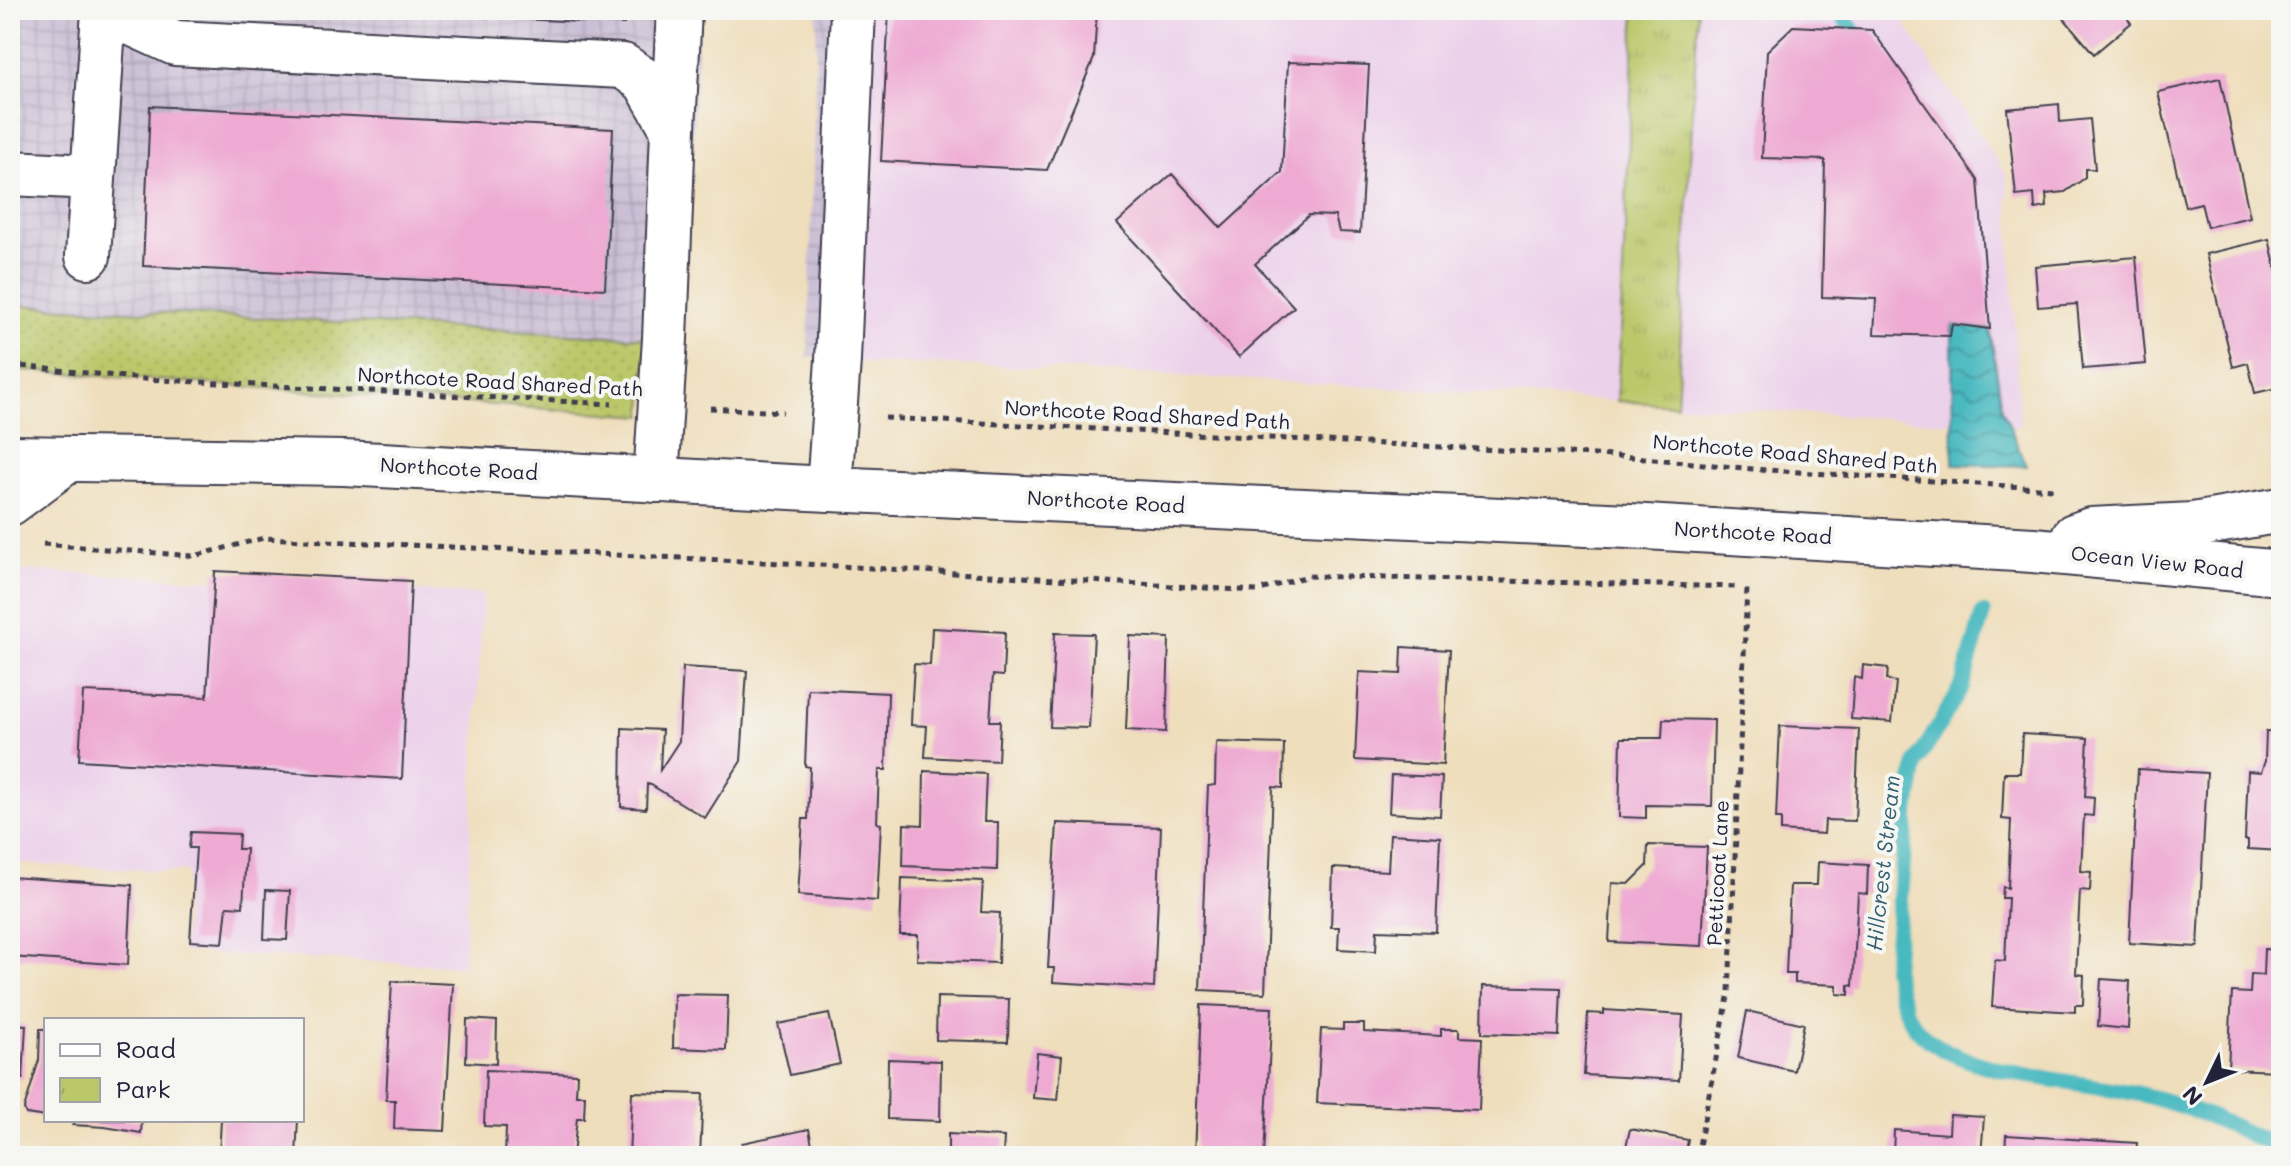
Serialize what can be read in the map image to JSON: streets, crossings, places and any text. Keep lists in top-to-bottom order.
{
  "streets": {
    "main road": ["Northcote Road", "Ocean View Road"],
    "path": ["Northcote Road Shared Path", "Petticoat Lane"]
  },
  "crossings": [
    ["Northcote Road", "Ocean View Road"]
  ],
  "water": ["Hillcrest Stream"],
  "legend": ["Road", "Park"],
  "north": "bottom left"
}
